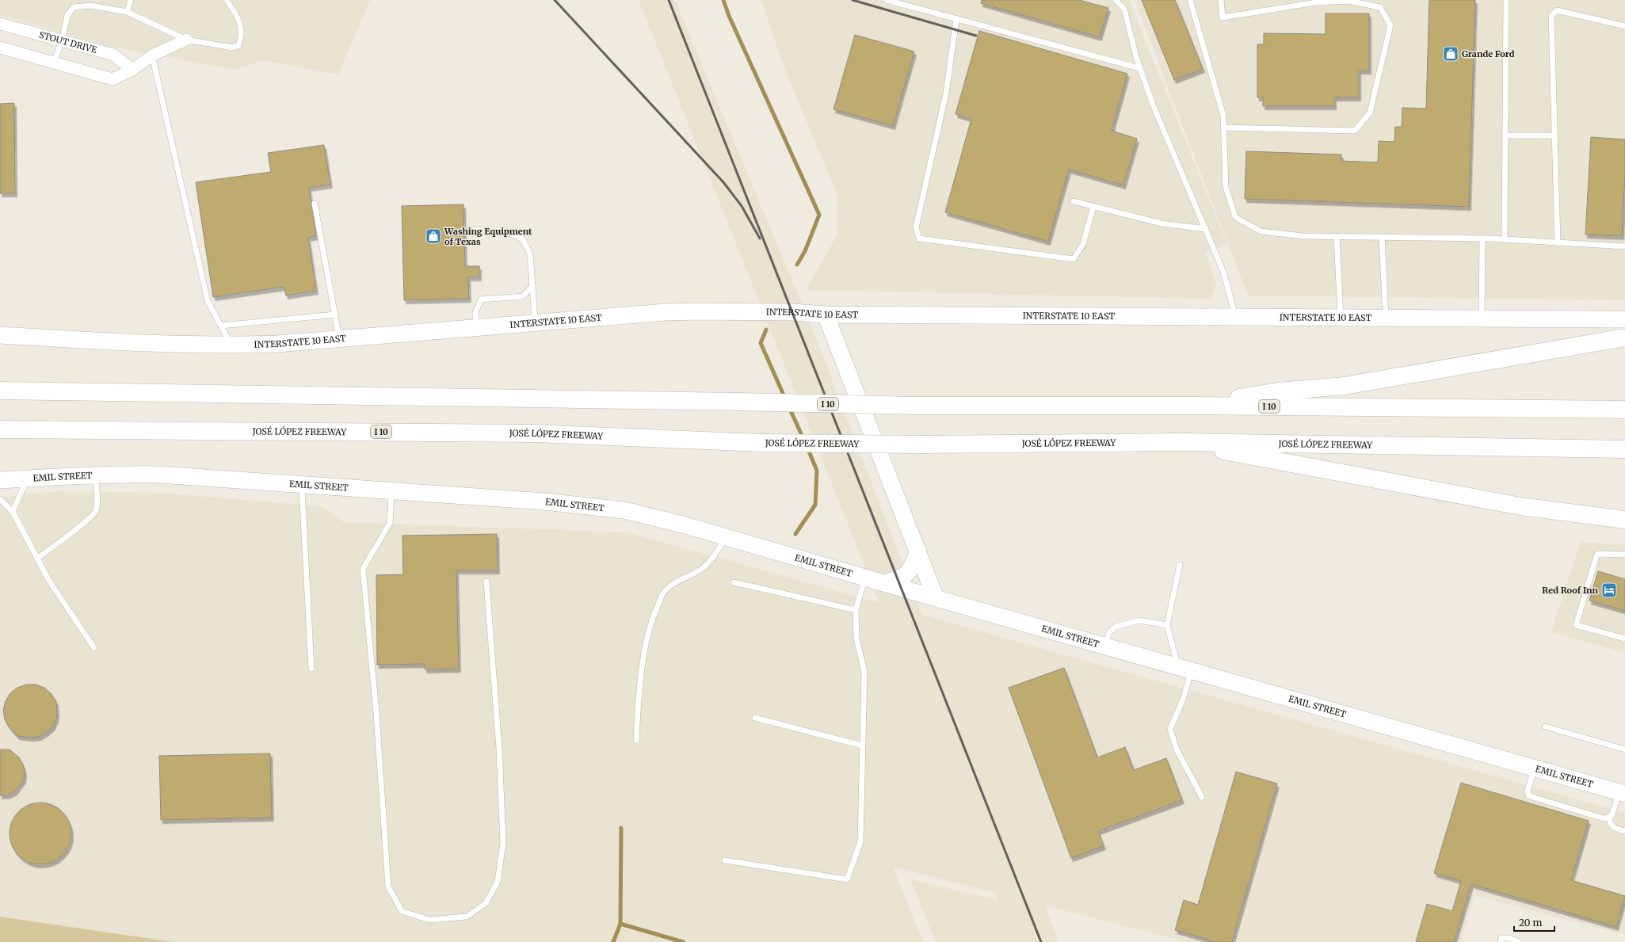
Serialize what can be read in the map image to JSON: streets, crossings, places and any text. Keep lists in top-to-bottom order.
{
  "streets": {
    "highway": ["I 10", "JOSÉ LÓPEZ FREEWAY"],
    "main road": ["INTERSTATE 10 EAST", "EMIL STREET"],
    "street": ["STOUT DRIVE"]
  },
  "places": {
    "shop": ["Grande Ford", "Washing Equipment of Texas"],
    "hotel": ["Red Roof Inn"]
  },
  "scale_bar": "20 m"
}
